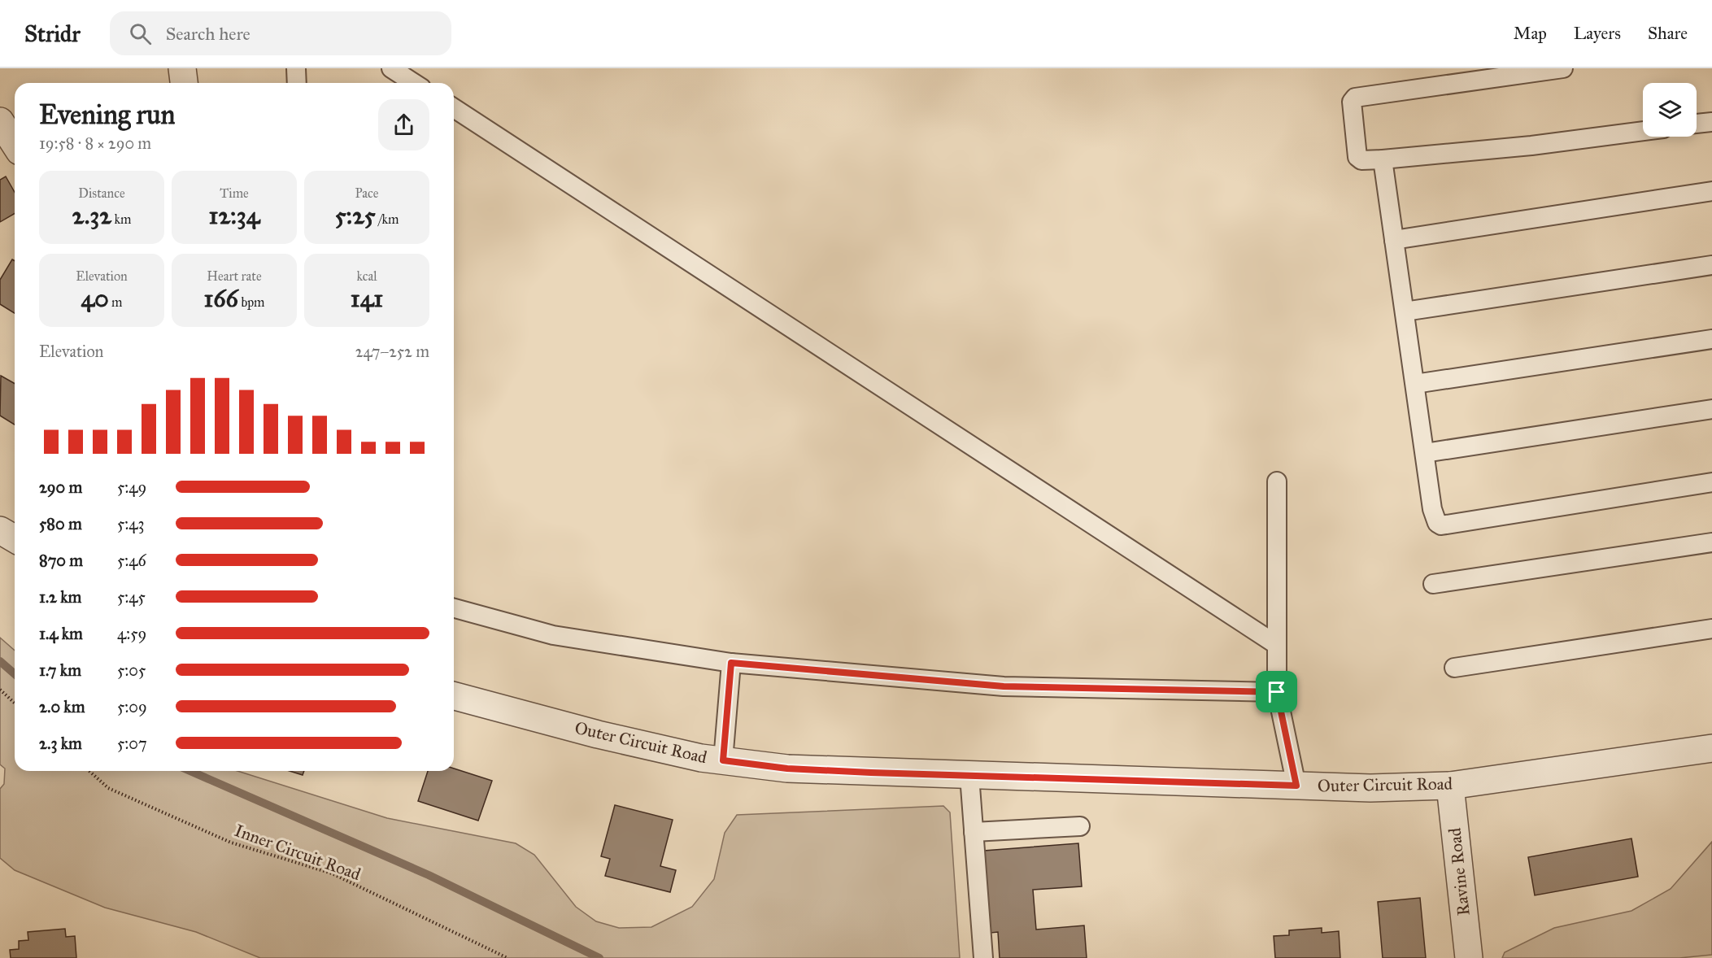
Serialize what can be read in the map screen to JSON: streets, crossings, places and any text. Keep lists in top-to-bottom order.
{
  "streets": {
    "street": ["Outer Circuit Road", "Ravine Road"],
    "path": ["Inner Circuit Road"]
  },
  "crossings": [
    ["Outer Circuit Road", "Ravine Road"]
  ],
  "page": {
    "header": "Stridr",
    "search": "Search here",
    "nav": ["Map", "Layers", "Share"],
    "heading": ["Evening run", "19:58 · 8 × 290 m"],
    "stats": [
      ["Distance", "2.32 km"],
      ["Time", "12:34"],
      ["Pace", "5:25 /km"],
      ["Elevation", "40 m"],
      ["Heart rate", "166 bpm"],
      ["kcal", "141"]
    ],
    "chart": ["Elevation", "247–252 m"],
    "list": [
      {
        "name": "290 m",
        "note": "5:49"
      },
      {
        "name": "580 m",
        "note": "5:43"
      },
      {
        "name": "870 m",
        "note": "5:46"
      },
      {
        "name": "1.2 km",
        "note": "5:45"
      },
      {
        "name": "1.4 km",
        "note": "4:59"
      },
      {
        "name": "1.7 km",
        "note": "5:05"
      },
      {
        "name": "2.0 km",
        "note": "5:09"
      },
      {
        "name": "2.3 km",
        "note": "5:07"
      }
    ]
  }
}
